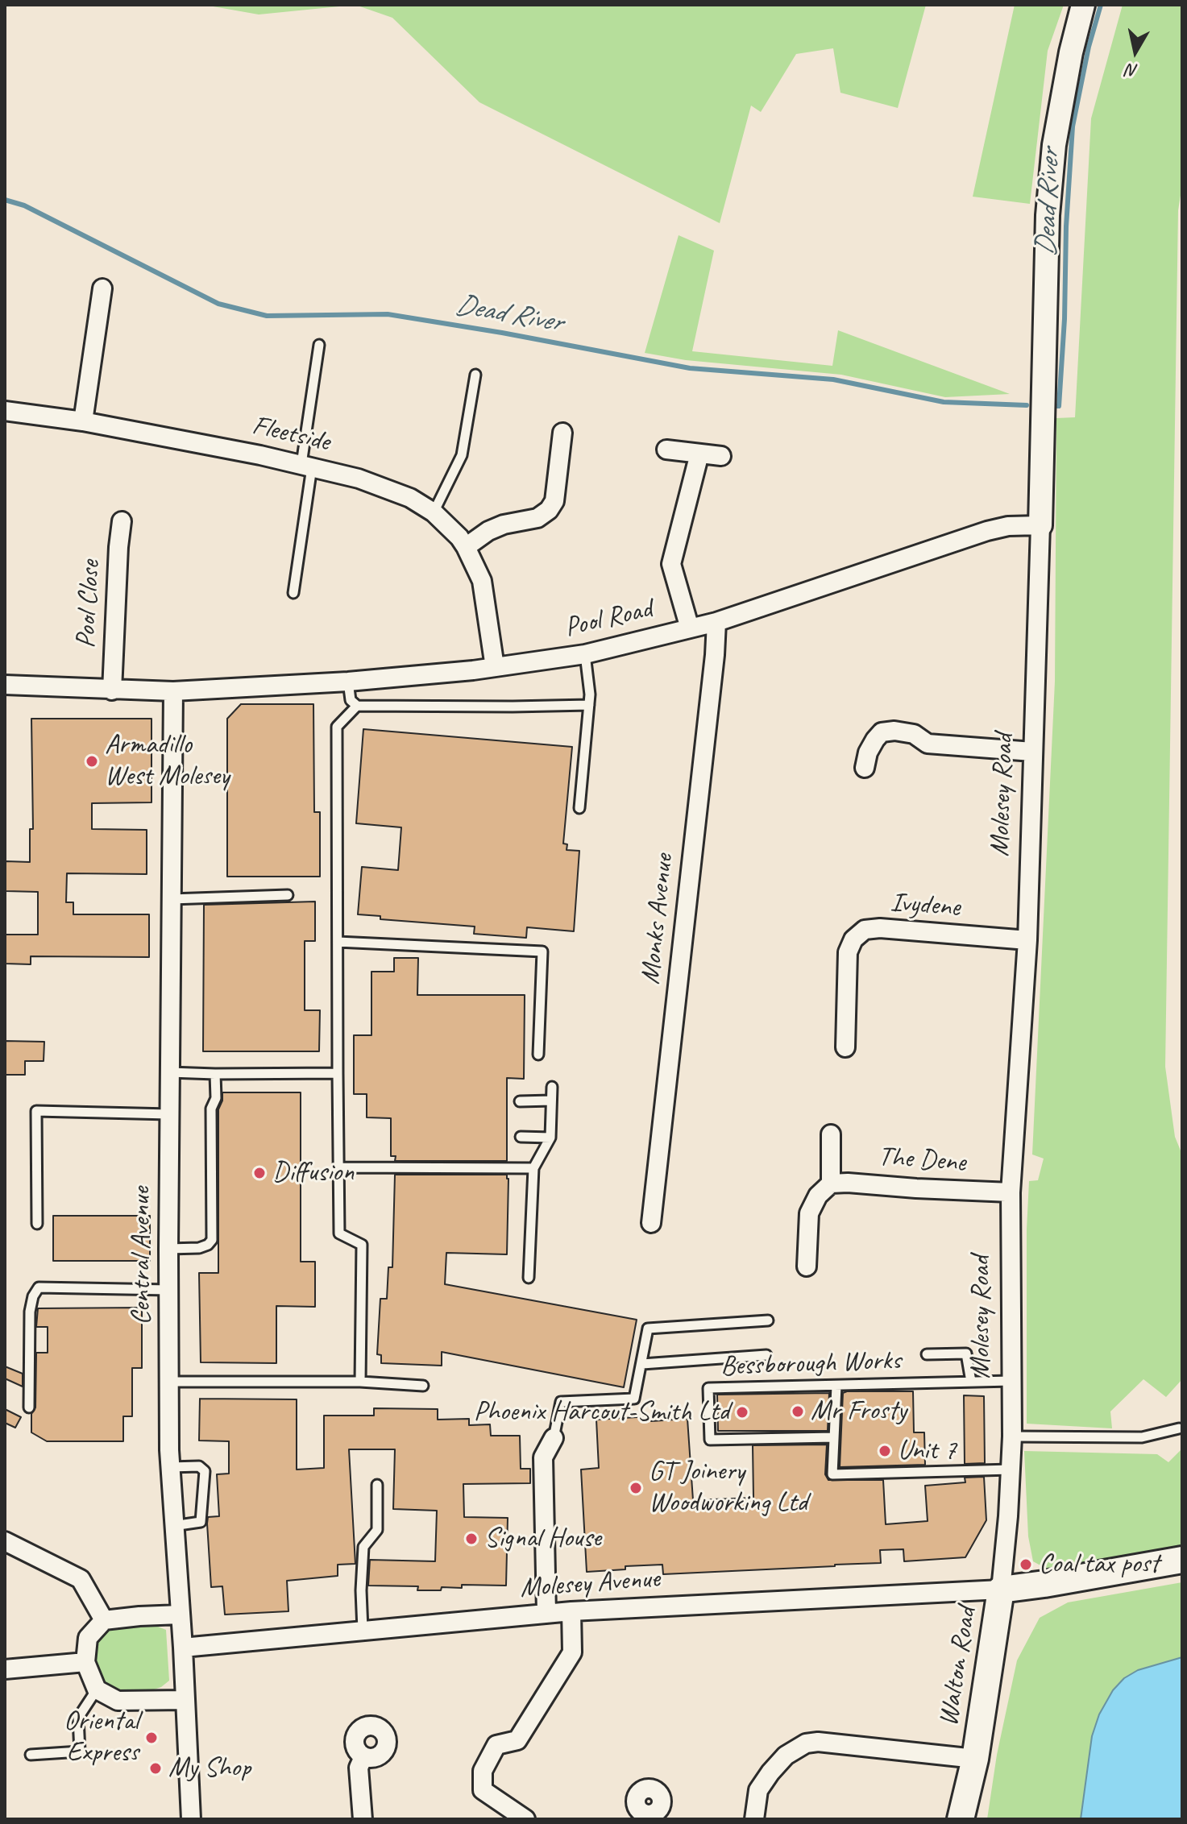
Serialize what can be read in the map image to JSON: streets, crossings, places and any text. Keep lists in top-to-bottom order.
{
  "streets": {
    "main road": ["Walton Road"],
    "street": [
      "Fleetside",
      "Pool Close",
      "Pool Road",
      "Molesey Road",
      "Ivydene",
      "Monks Avenue",
      "The Dene",
      "Central Avenue",
      "Molesey Avenue"
    ],
    "lane": ["Bessborough Works"]
  },
  "crossings": [
    ["Fleetside", "Pool Road"],
    ["Pool Close", "Pool Road"],
    ["Pool Road", "Molesey Road"],
    ["Pool Road", "Monks Avenue"],
    ["Pool Road", "Central Avenue"],
    ["Molesey Road", "Ivydene"],
    ["Molesey Road", "The Dene"],
    ["Molesey Road", "Bessborough Works"],
    ["Molesey Road", "Molesey Avenue"],
    ["Molesey Road", "Walton Road"],
    ["Central Avenue", "Molesey Avenue"],
    ["Molesey Avenue", "Walton Road"]
  ],
  "water": ["Dead River"],
  "places": [
    "Armadillo West Molesey",
    "Diffusion",
    "Mr Frosty",
    "Phoenix Harcout-Smith Ltd",
    "Unit 7",
    "GT Joinery Woodworking Ltd",
    "Signal House",
    "Coal tax post",
    "Oriental Express",
    "My Shop"
  ],
  "north": "bottom"
}
